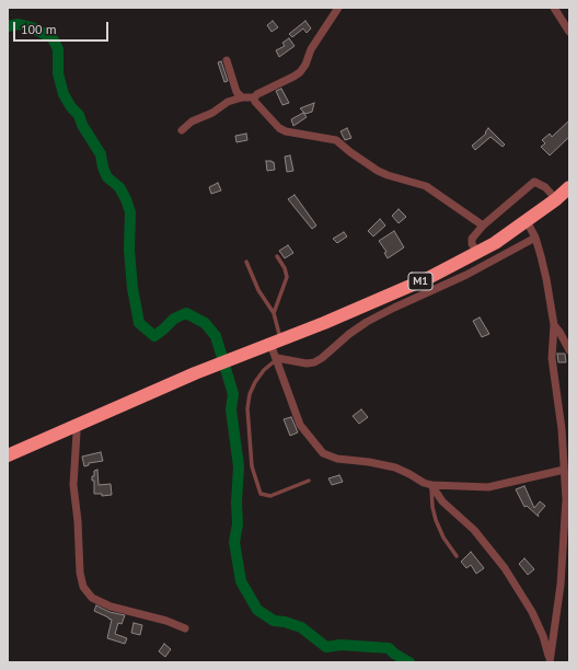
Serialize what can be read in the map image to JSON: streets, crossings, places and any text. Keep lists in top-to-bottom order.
{
  "streets": {
    "highway": ["M1"]
  },
  "scale_bar": "100 m"
}
